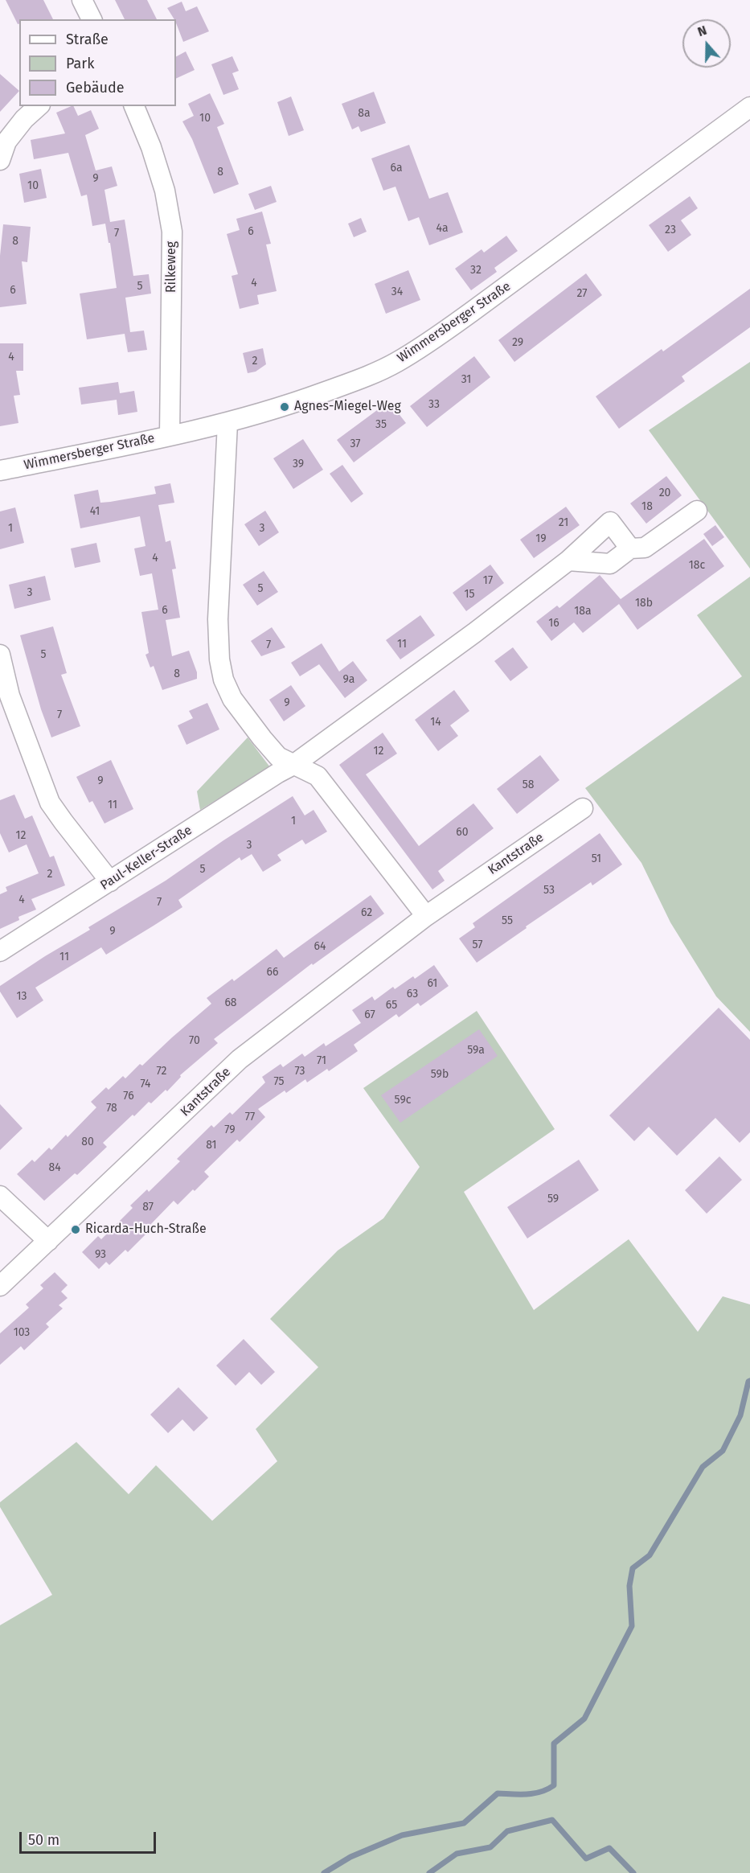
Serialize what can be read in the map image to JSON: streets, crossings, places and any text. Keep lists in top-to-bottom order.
{
  "streets": {
    "street": [
      "Rilkeweg",
      "Wimmersberger Straße",
      "Kantstraße",
      "Paul-Keller-Straße"
    ]
  },
  "crossings": [
    ["Rilkeweg", "Wimmersberger Straße"]
  ],
  "places": ["Agnes-Miegel-Weg", "Ricarda-Huch-Straße"],
  "house_numbers": [
    "8a",
    "10",
    "6a",
    "8",
    "9",
    "10",
    "4a",
    "23",
    "6",
    "7",
    "8",
    "32",
    "4",
    "5",
    "6",
    "34",
    "27",
    "29",
    "4",
    "2",
    "31",
    "33",
    "35",
    "37",
    "39",
    "20",
    "18",
    "41",
    "21",
    "1",
    "3",
    "19",
    "4",
    "18c",
    "17",
    "5",
    "3",
    "15",
    "18b",
    "6",
    "18a",
    "16",
    "11",
    "7",
    "5",
    "8",
    "9a",
    "9",
    "7",
    "14",
    "12",
    "9",
    "58",
    "11",
    "1",
    "60",
    "12",
    "3",
    "51",
    "5",
    "2",
    "53",
    "4",
    "7",
    "62",
    "55",
    "9",
    "57",
    "64",
    "11",
    "66",
    "61",
    "63",
    "13",
    "68",
    "65",
    "67",
    "70",
    "59a",
    "71",
    "72",
    "73",
    "59b",
    "75",
    "74",
    "76",
    "59c",
    "78",
    "77",
    "79",
    "80",
    "81",
    "84",
    "59",
    "87",
    "93",
    "103"
  ],
  "legend": ["Straße", "Park", "Gebäude"],
  "scale_bar": "50 m",
  "north": "top"
}
